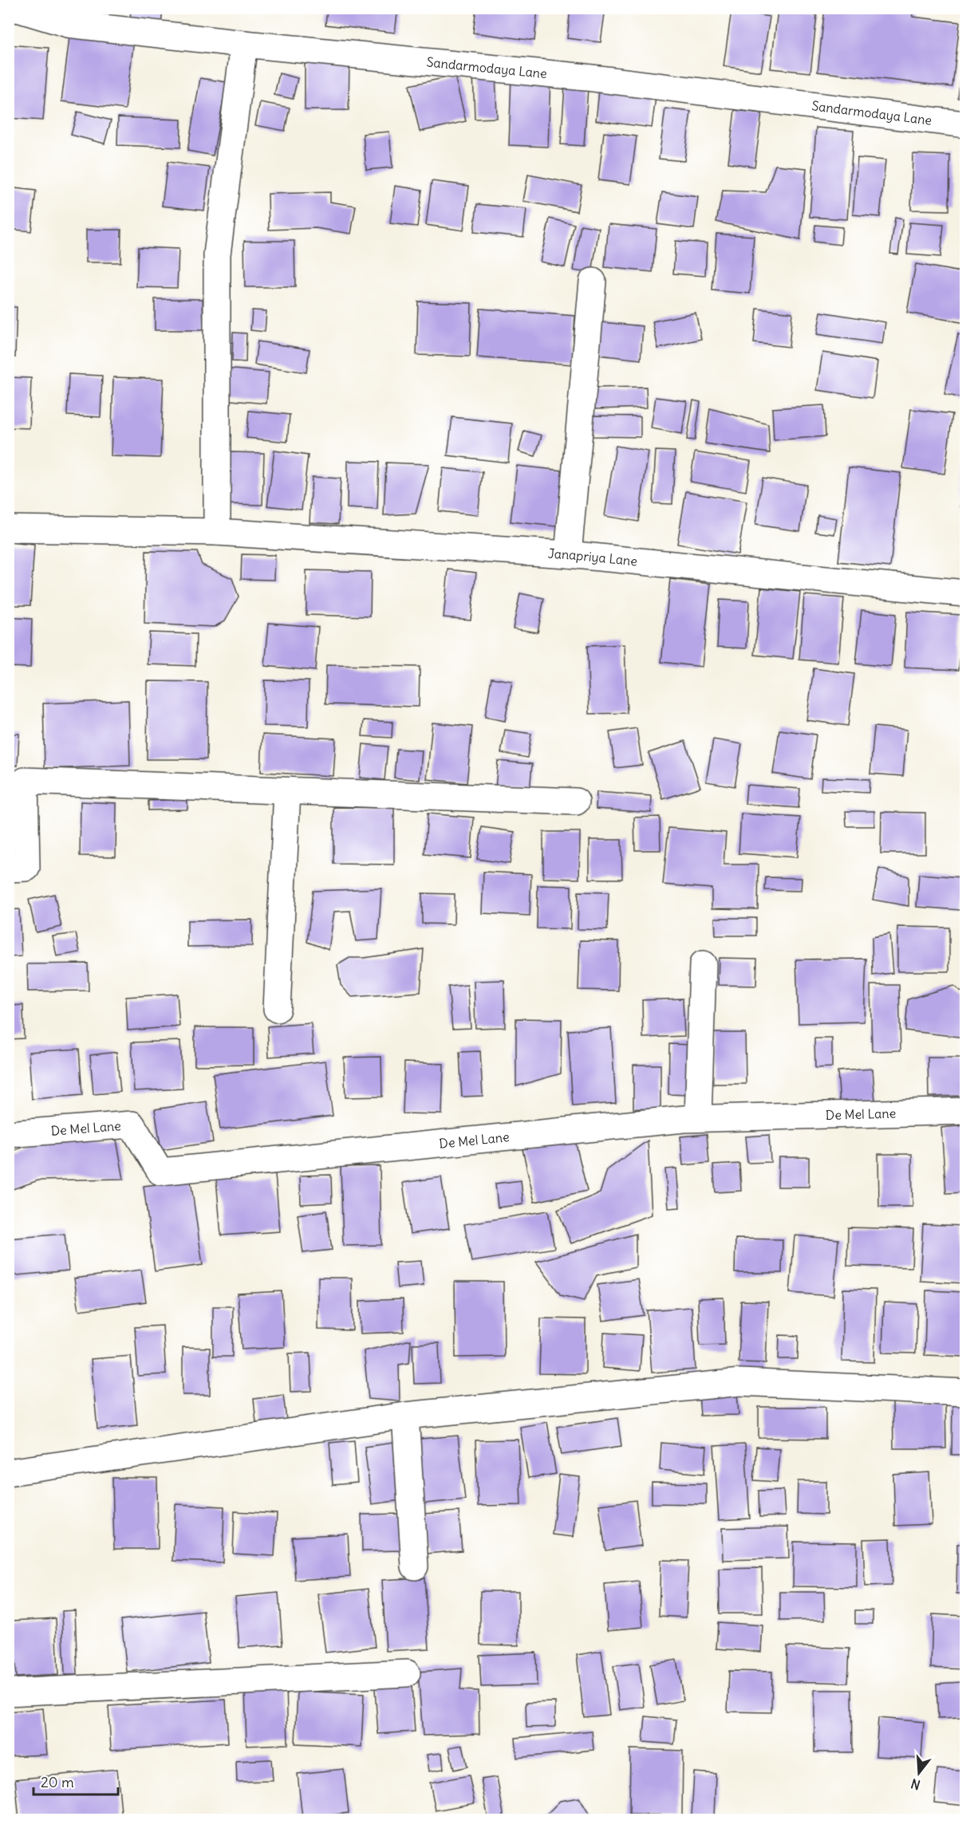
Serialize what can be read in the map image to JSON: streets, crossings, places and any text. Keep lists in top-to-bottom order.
{
  "streets": {
    "street": ["Sandarmodaya Lane", "Janapriya Lane", "De Mel Lane"]
  },
  "scale_bar": "20 m",
  "north": "bottom"
}
